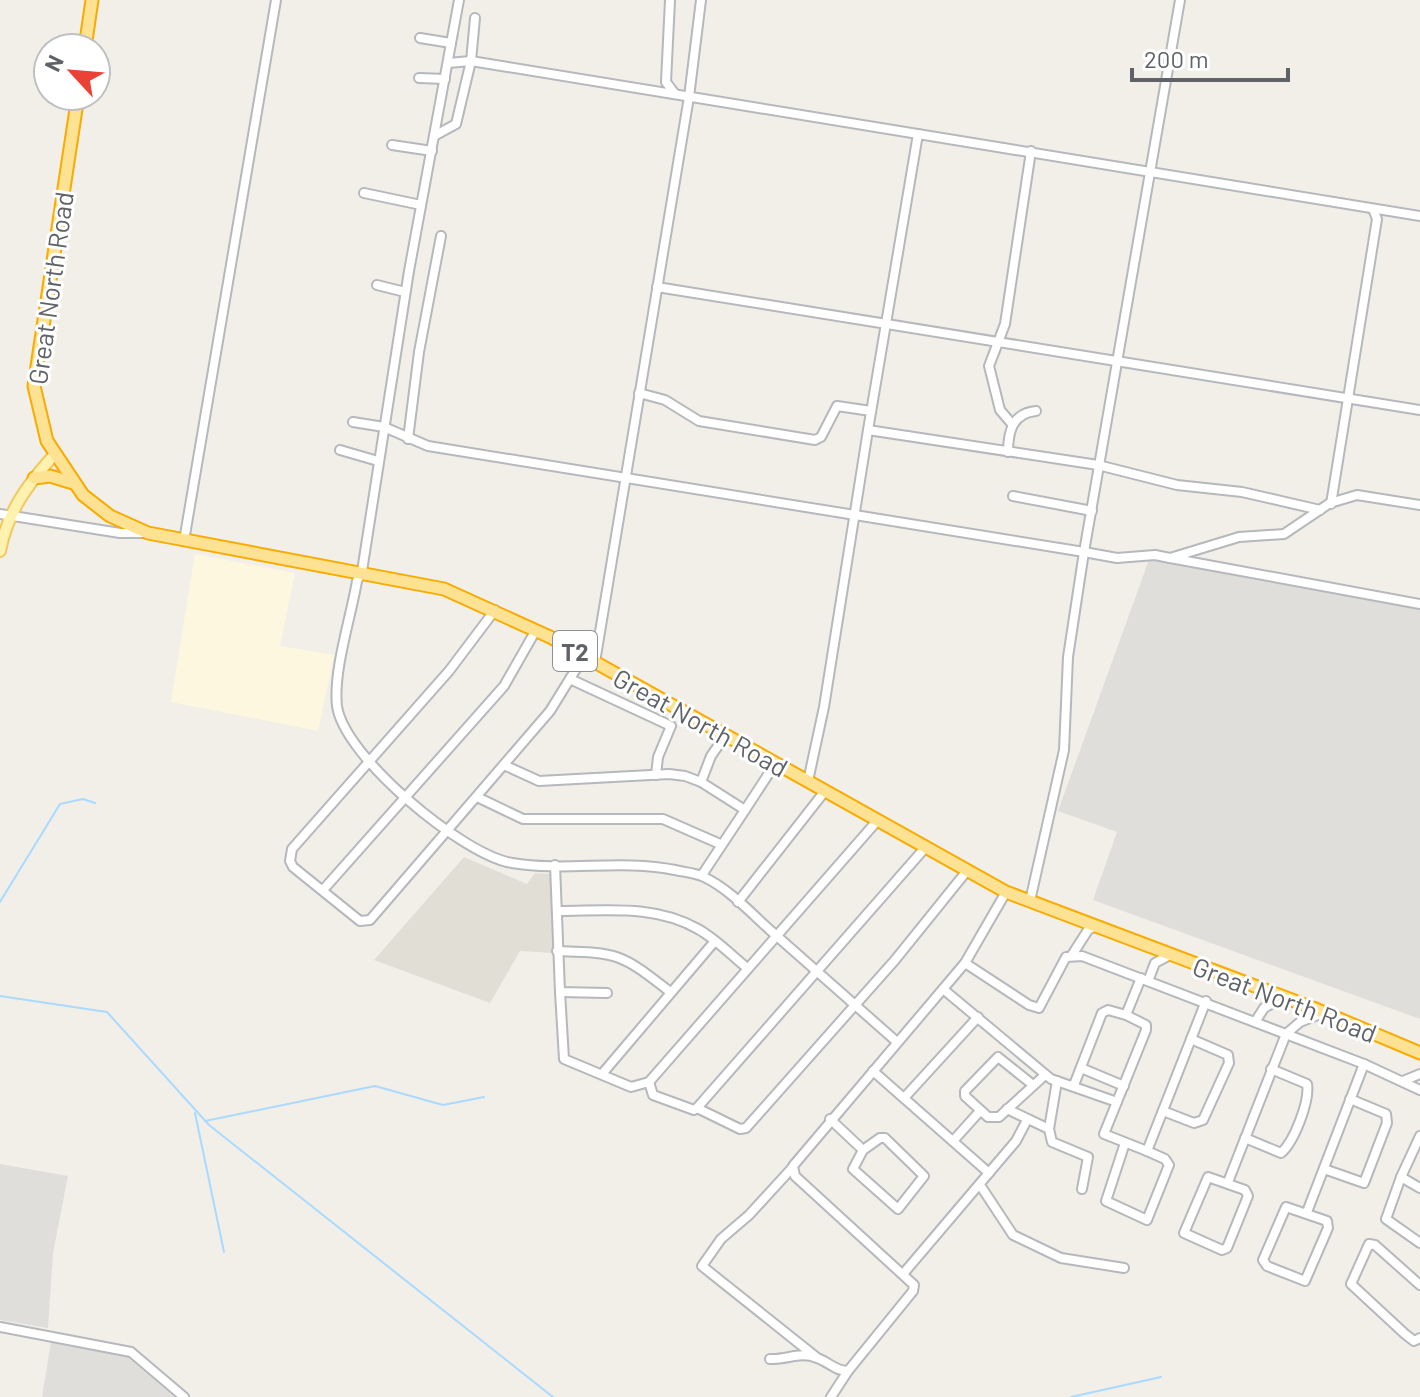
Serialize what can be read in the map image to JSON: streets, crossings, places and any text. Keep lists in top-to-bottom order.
{
  "streets": {
    "highway": ["Great North Road", "T2"]
  },
  "scale_bar": "200 m",
  "north": "top left"
}
